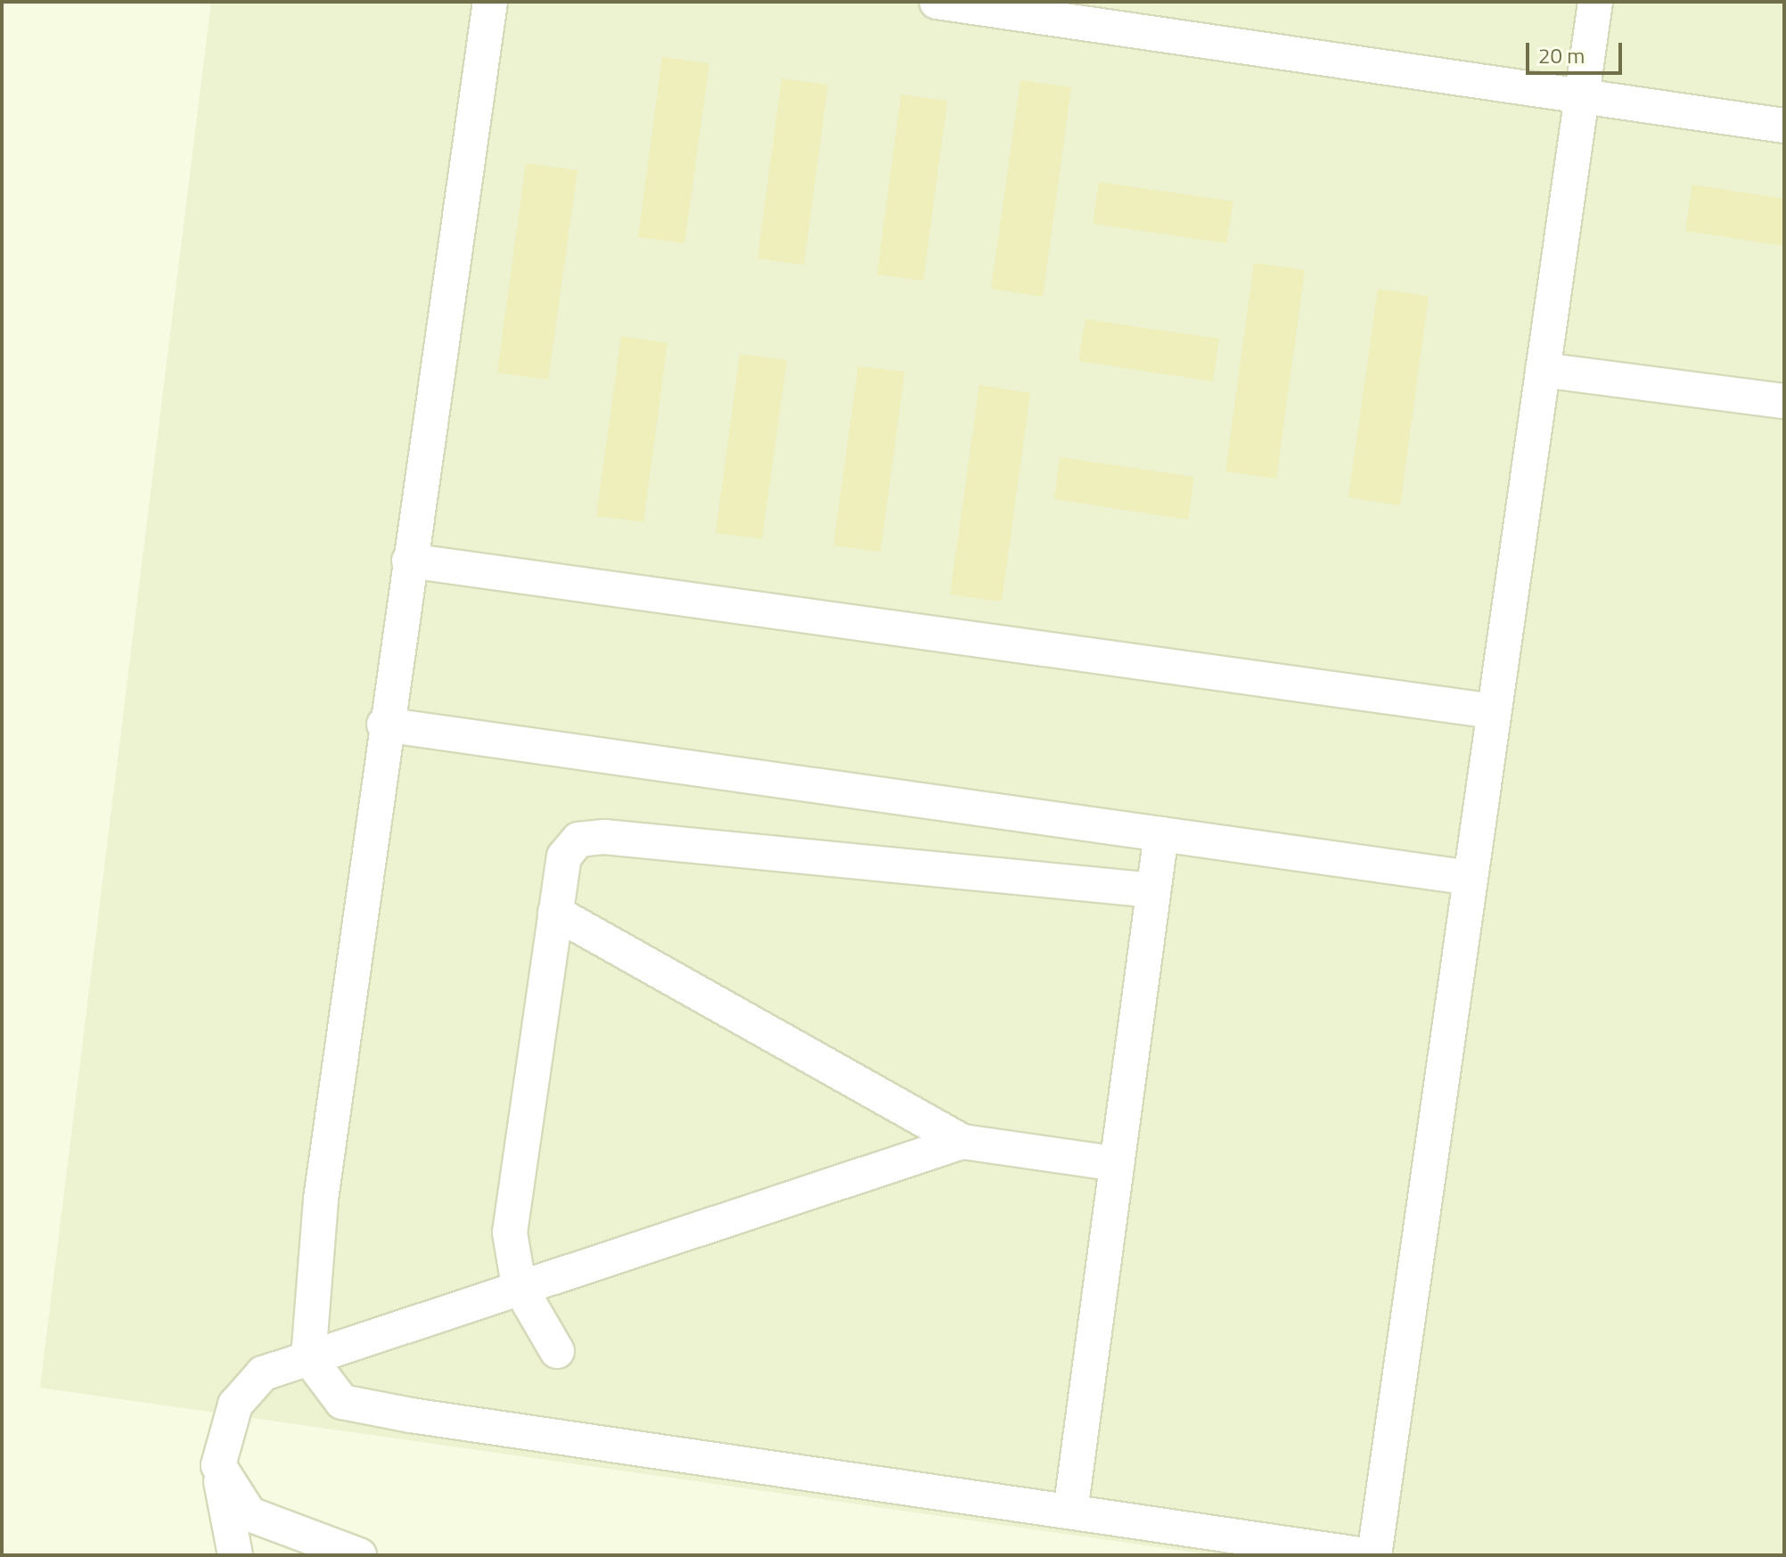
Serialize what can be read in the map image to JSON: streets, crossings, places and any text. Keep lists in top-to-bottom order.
{
  "scale_bar": "20 m"
}
